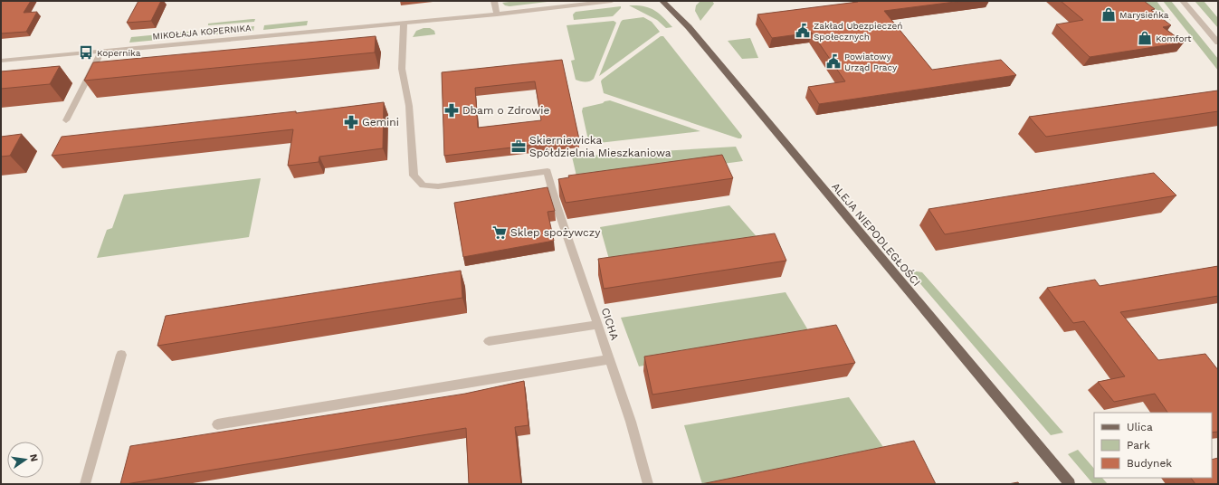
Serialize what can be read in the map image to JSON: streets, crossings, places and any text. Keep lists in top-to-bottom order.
{
  "streets": {
    "main road": ["ALEJA NIEPODLEGŁOŚCI"],
    "street": ["MIKOŁAJA KOPERNIKA", "CICHA"]
  },
  "crossings": [
    ["MIKOŁAJA KOPERNIKA", "CICHA"]
  ],
  "places": {
    "shop": ["Marysieńka", "Komfort"],
    "public building": ["Zakład Ubezpieczeń Społecznych", "Powiatowy Urząd Pracy"],
    "bus stop": ["Kopernika"],
    "pharmacy": ["Dbam o Zdrowie", "Gemini"],
    "office": ["Skierniewicka Spółdzielnia Mieszkaniowa"],
    "supermarket": ["Sklep spożywczy"]
  },
  "legend": ["Ulica", "Park", "Budynek"],
  "north": "right"
}
